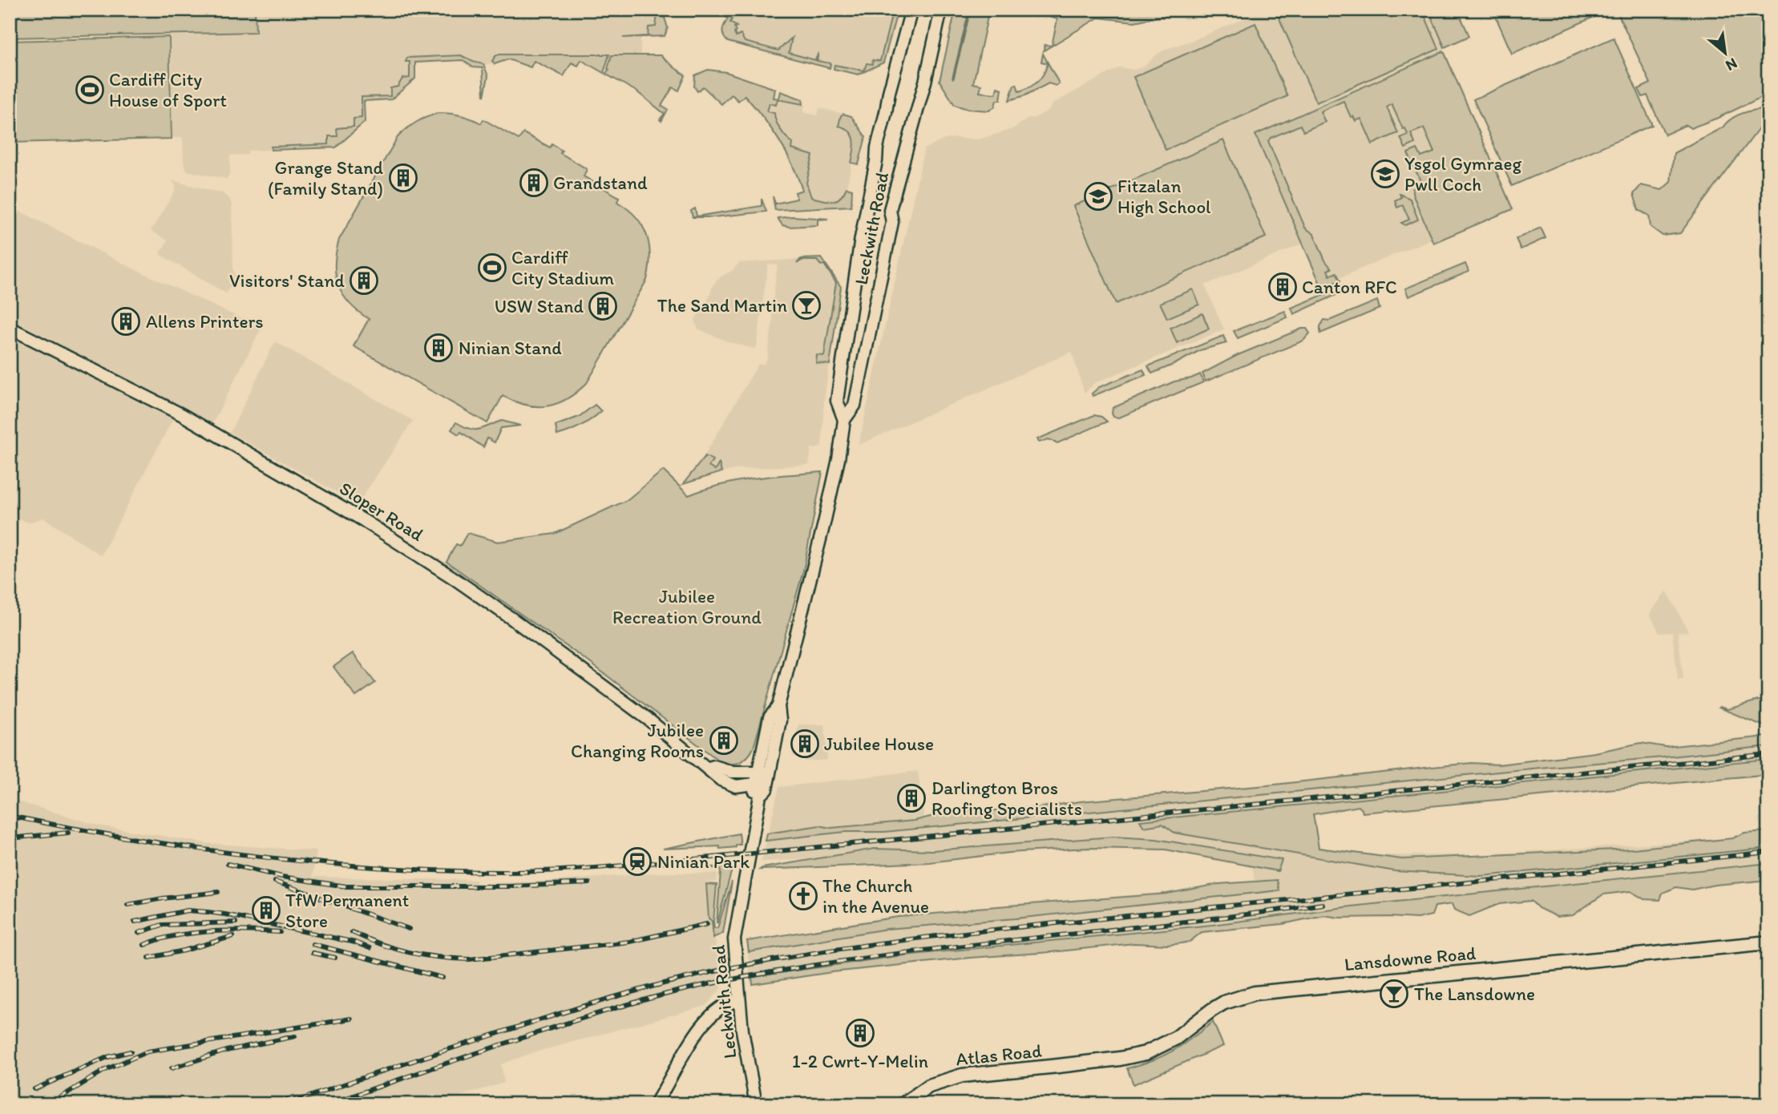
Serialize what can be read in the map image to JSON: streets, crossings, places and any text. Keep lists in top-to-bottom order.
{
  "streets": {
    "main road": [
      "Leckwith Road",
      "Sloper Road",
      "Lansdowne Road",
      "Atlas Road"
    ]
  },
  "crossings": [
    ["Leckwith Road", "Sloper Road"],
    ["Lansdowne Road", "Atlas Road"]
  ],
  "parks": ["Jubilee Recreation Ground"],
  "places": {
    "sports": ["Cardiff City House of Sport", "Cardiff City Stadium"],
    "school or university": ["Ysgol Gymraeg Pwll Coch", "Fitzalan High School"],
    "building": [
      "Grange Stand (Family Stand)",
      "Grandstand",
      "Visitors' Stand",
      "Canton RFC",
      "USW Stand",
      "Allens Printers",
      "Ninian Stand",
      "Jubilee Changing Rooms",
      "Jubilee House",
      "Darlington Bros Roofing Specialists",
      "TfW Permanent Store",
      "1-2 Cwrt-Y-Melin"
    ],
    "bar": ["The Sand Martin", "The Lansdowne"],
    "station": ["Ninian Park"],
    "church": ["The Church in the Avenue"]
  },
  "north": "bottom right"
}
